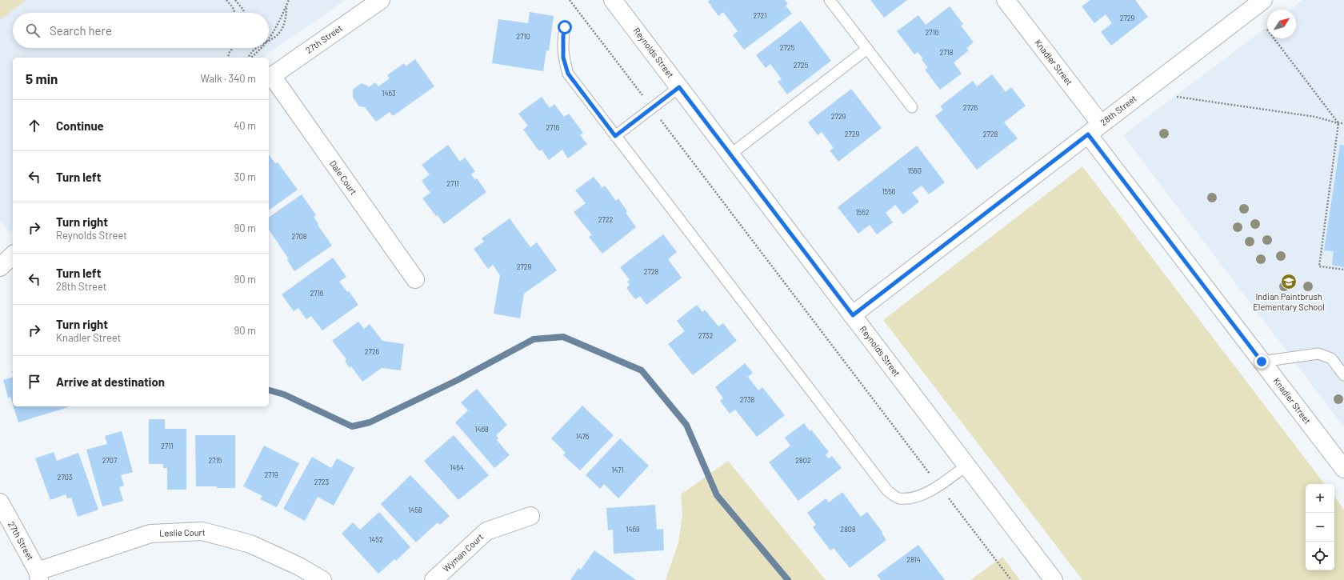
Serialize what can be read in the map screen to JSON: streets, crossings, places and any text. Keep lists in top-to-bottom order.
{
  "streets": {
    "street": [
      "27th Street",
      "Reynolds Street",
      "Knadler Street",
      "28th Street",
      "Dale Court",
      "Leslie Court",
      "Wyman Court"
    ]
  },
  "crossings": [
    ["27th Street", "Dale Court"],
    ["27th Street", "Leslie Court"],
    ["Reynolds Street", "28th Street"],
    ["Knadler Street", "28th Street"]
  ],
  "places": {
    "school or university": ["Indian Paintbrush Elementary School"]
  },
  "house_numbers": [
    "2721",
    "2729",
    "2716",
    "2710",
    "2725",
    "2718",
    "2725",
    "1463",
    "2726",
    "2729",
    "2716",
    "2729",
    "2728",
    "1560",
    "2711",
    "1556",
    "1552",
    "2722",
    "2708",
    "2729",
    "2728",
    "2716",
    "2732",
    "2726",
    "2738",
    "1468",
    "1476",
    "2711",
    "2707",
    "2715",
    "2802",
    "1464",
    "1471",
    "2719",
    "2703",
    "2723",
    "1458",
    "1469",
    "2808",
    "1452",
    "2814"
  ],
  "north": "top right",
  "page": {
    "search": "Search here",
    "heading": ["5 min", "Walk · 340 m"],
    "list": [
      ["Continue", "40 m"],
      ["Turn left", "30 m"],
      ["Turn right", "Reynolds Street", "90 m"],
      ["Turn left", "28th Street", "90 m"],
      ["Turn right", "Knadler Street", "90 m"],
      "Arrive at destination"
    ],
    "map_buttons": ["+", "−"]
  }
}
